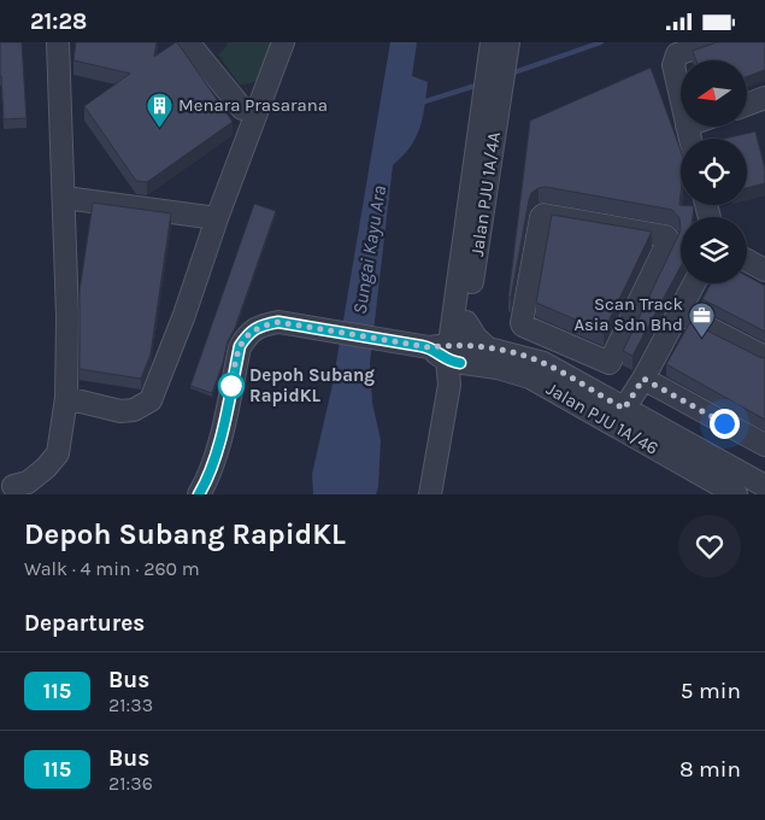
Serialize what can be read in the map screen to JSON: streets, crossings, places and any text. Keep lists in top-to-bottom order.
{
  "streets": {
    "street": ["Jalan PJU 1A/4A", "Jalan PJU 1A/46"]
  },
  "crossings": [
    ["Jalan PJU 1A/4A", "Jalan PJU 1A/46"]
  ],
  "water": ["Sungai Kayu Ara"],
  "places": {
    "building": ["Menara Prasarana"],
    "office": ["Scan Track Asia Sdn Bhd"],
    "other": ["Depoh Subang RapidKL"]
  },
  "lines": ["bus line 115"],
  "north": "left",
  "page": {
    "status": "21:28",
    "heading": [
      ["Depoh Subang RapidKL", "Walk · 4 min · 260 m"],
      "Departures"
    ],
    "list": [
      {
        "mark": "115",
        "name": "Bus",
        "note": "21:33",
        "value": "5 min"
      },
      {
        "mark": "115",
        "name": "Bus",
        "note": "21:36",
        "value": "8 min"
      }
    ]
  }
}
